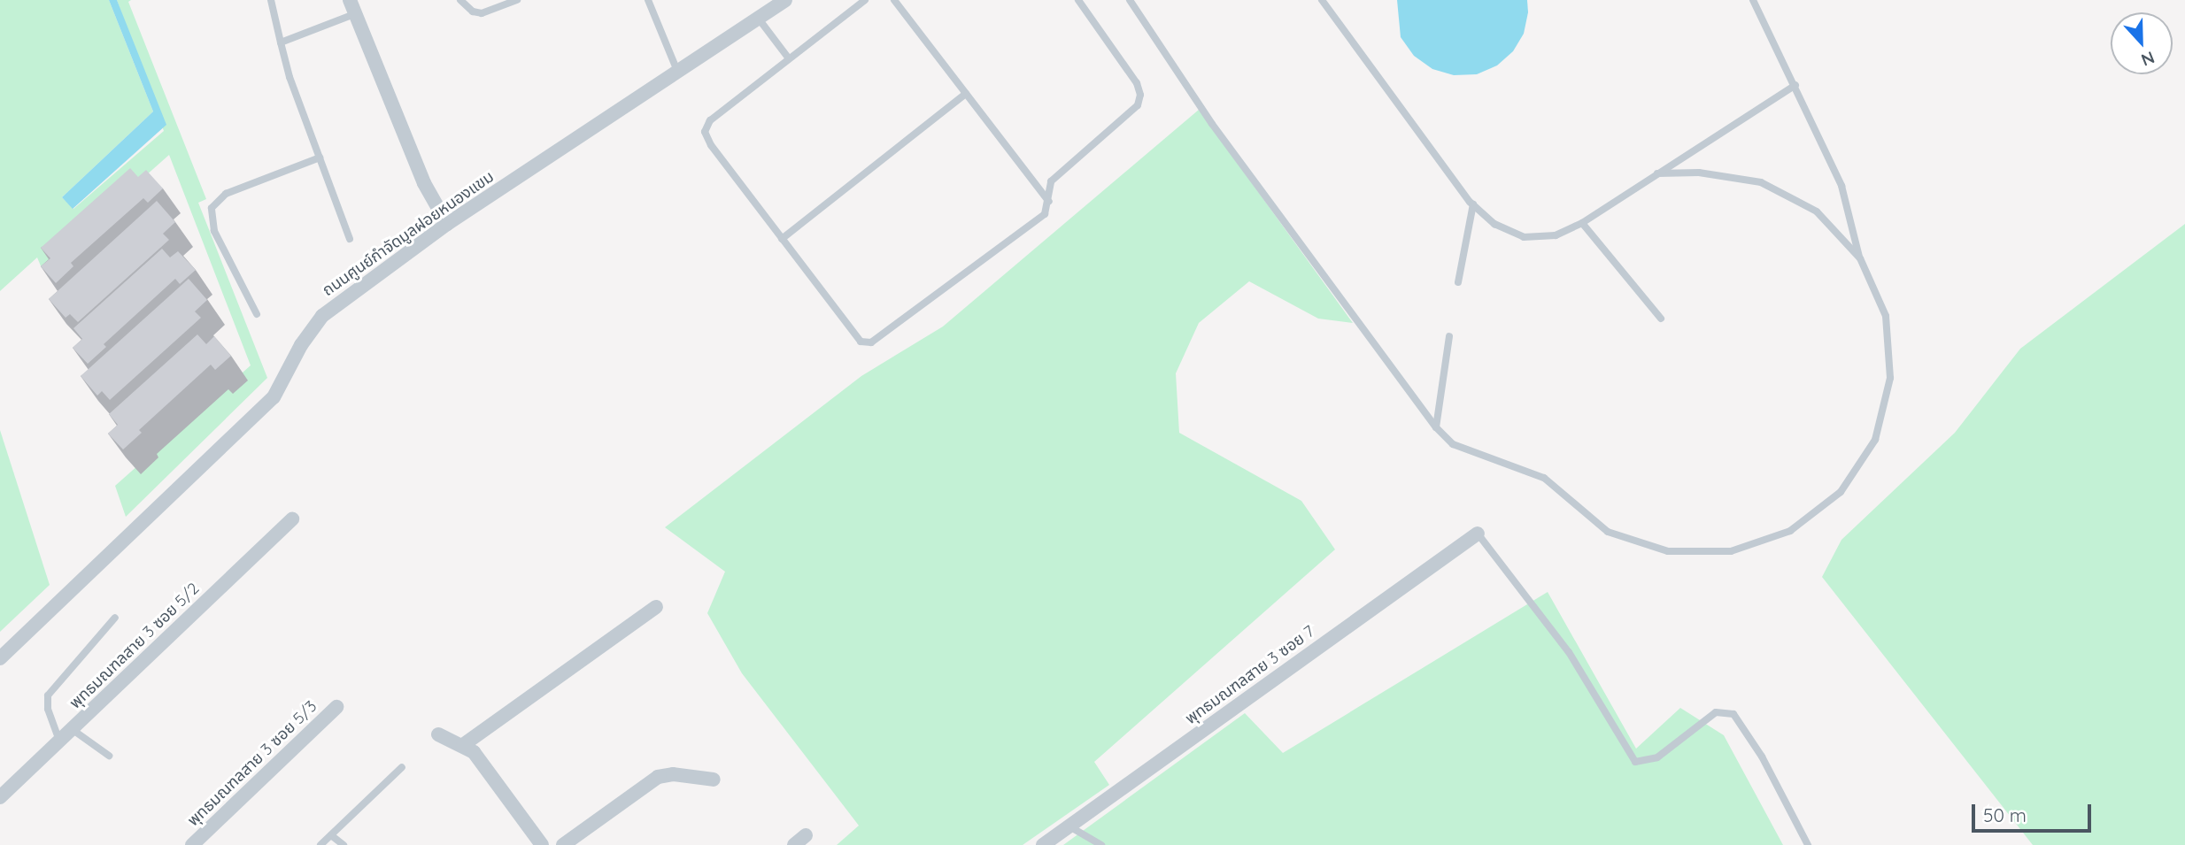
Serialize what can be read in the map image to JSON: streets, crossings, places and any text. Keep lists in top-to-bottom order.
{
  "streets": {
    "street": [
      "ถนนศูนย์กำจัดมูลฝอยหนองแขม",
      "พุทธมณฑลสาย 3 ซอย 5/2",
      "พุทธมณฑลสาย 3 ซอย 7",
      "พุทธมณฑลสาย 3 ซอย 5/3"
    ]
  },
  "scale_bar": "50 m",
  "north": "bottom"
}
